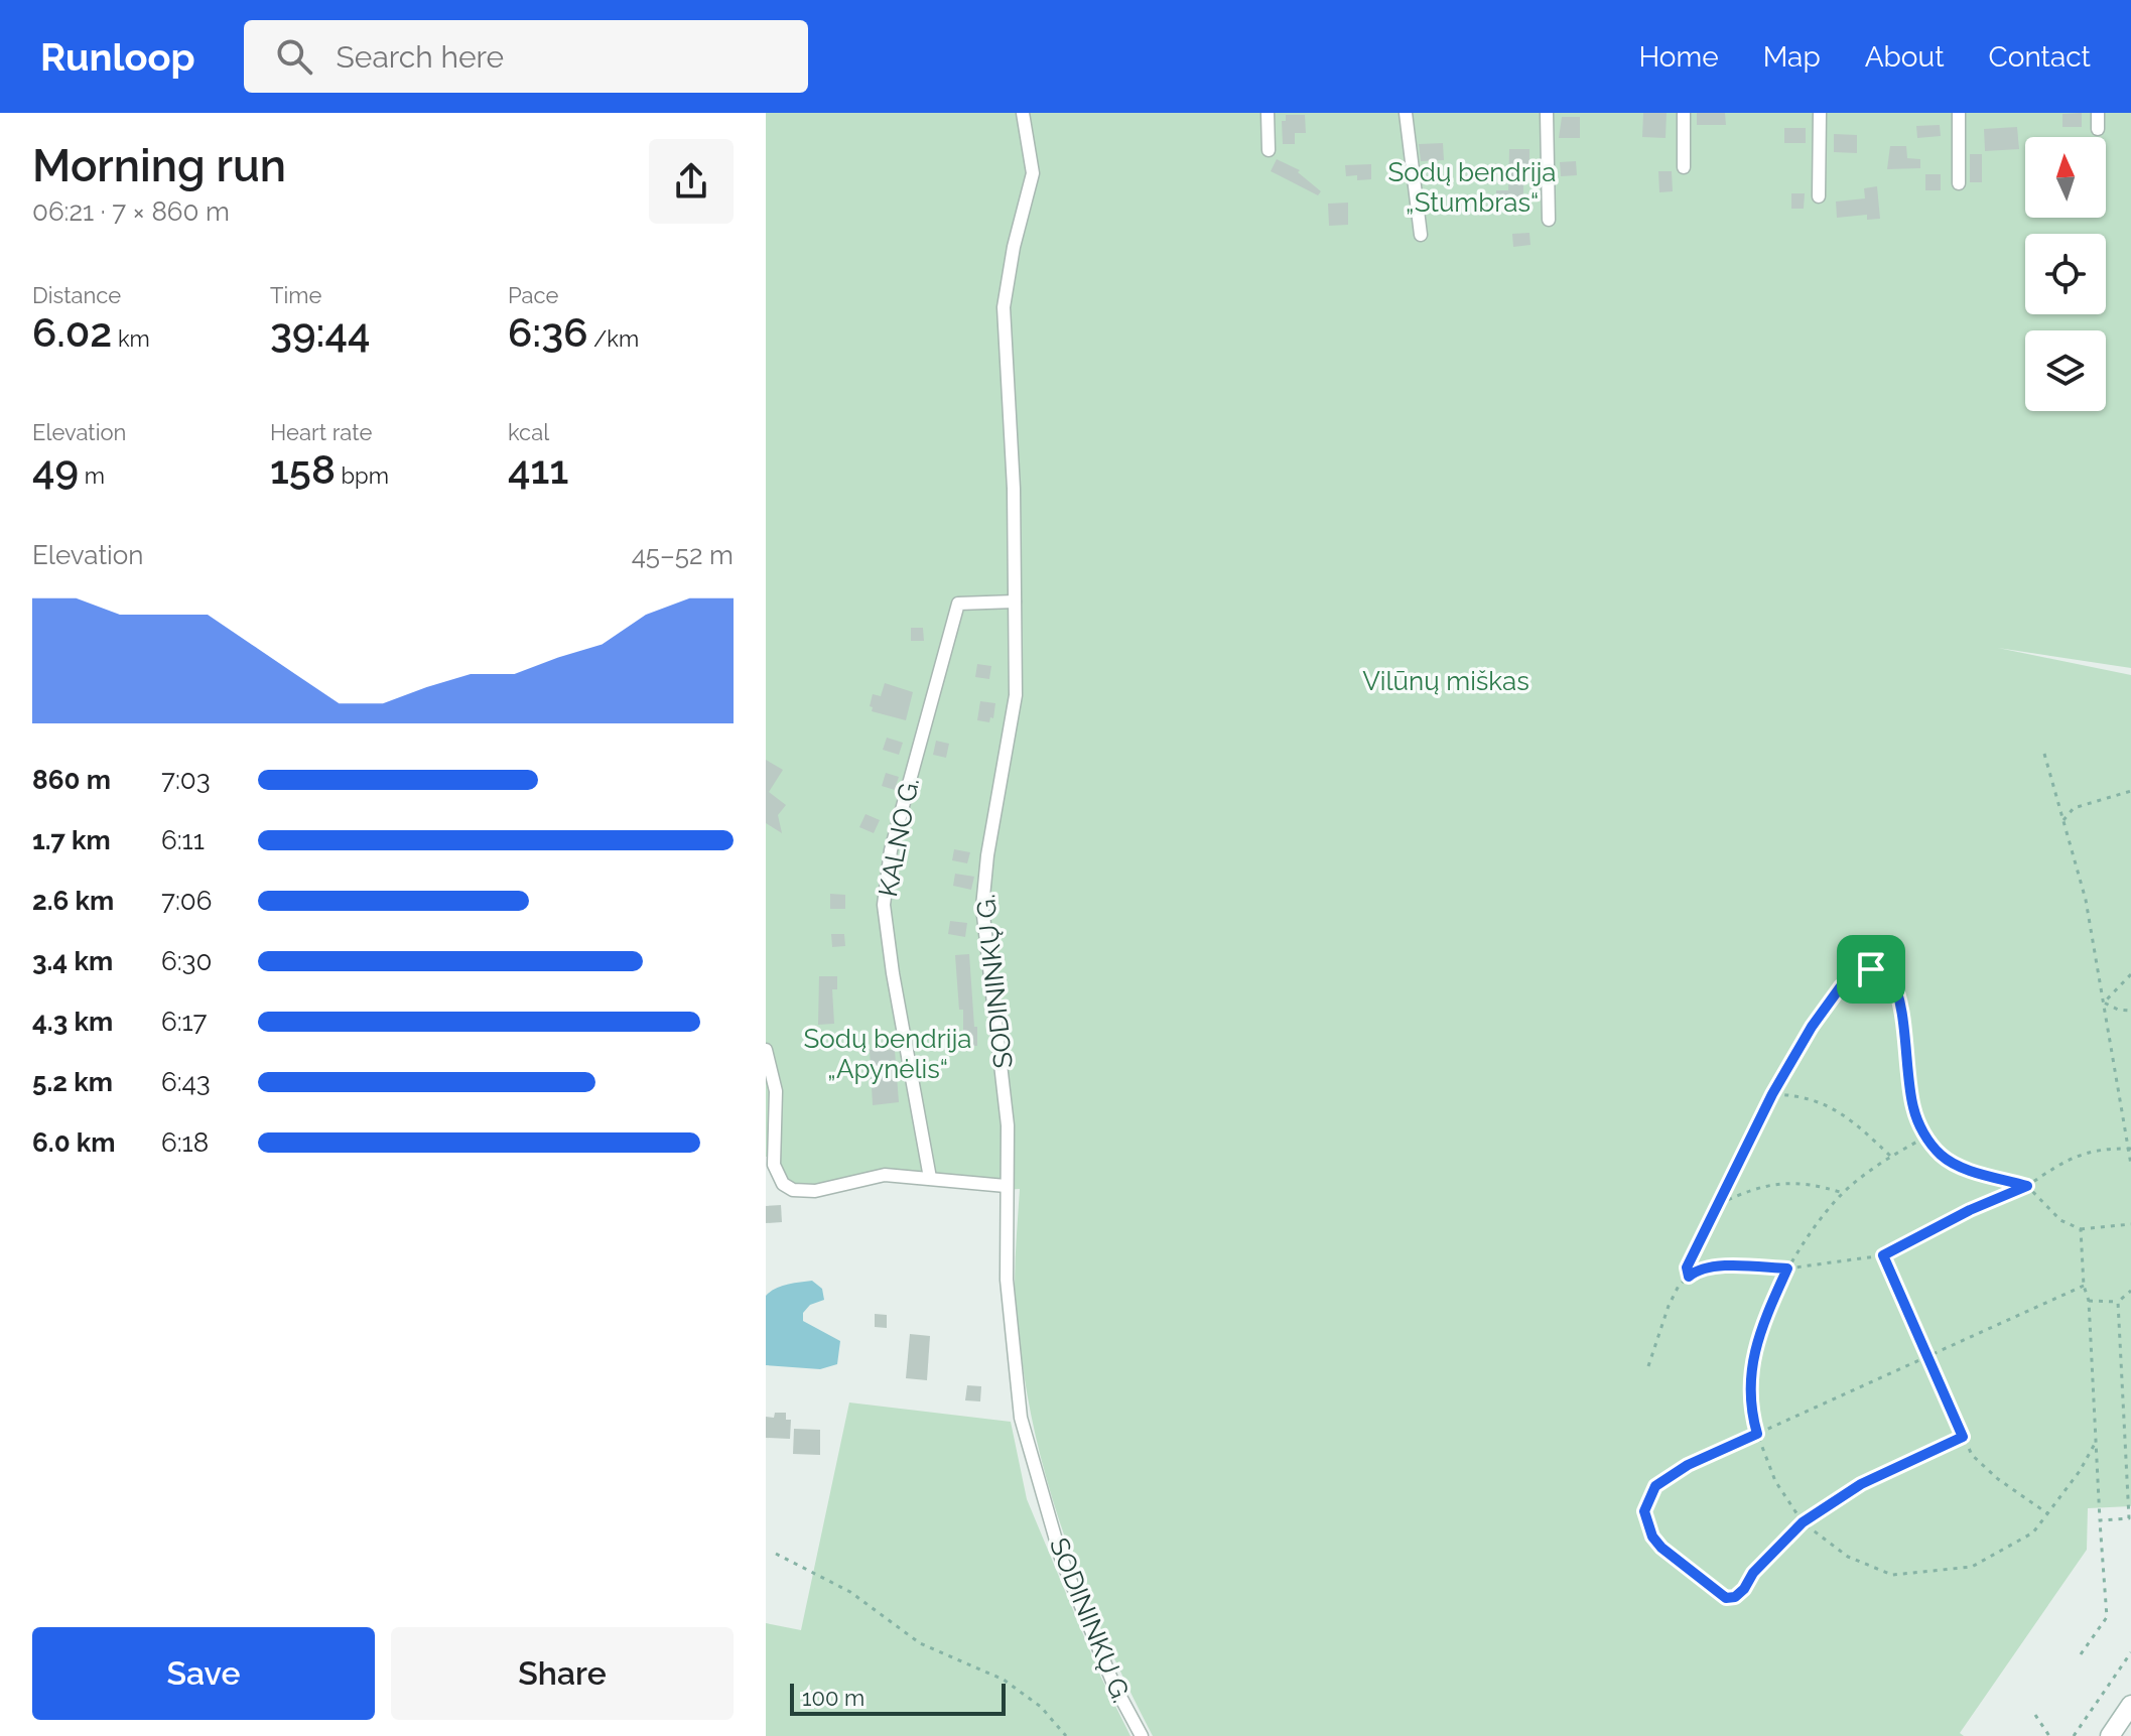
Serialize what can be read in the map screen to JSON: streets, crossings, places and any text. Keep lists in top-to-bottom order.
{
  "streets": {
    "street": ["KALNO G.", "SODININKŲ G."]
  },
  "crossings": [
    ["KALNO G.", "SODININKŲ G."]
  ],
  "parks": ["Sodų bendrija „Stumbras“", "Vilūnų miškas", "Sodų bendrija „Apynėlis“"],
  "scale_bar": "100 m",
  "north": "top",
  "page": {
    "header": "Runloop",
    "search": "Search here",
    "nav": [
      "Home",
      "Map",
      "About",
      "Contact"
    ],
    "heading": ["Morning run", "06:21 · 7 × 860 m"],
    "stats": [
      ["Distance", "6.02 km"],
      ["Time", "39:44"],
      ["Pace", "6:36 /km"],
      ["Elevation", "49 m"],
      ["Heart rate", "158 bpm"],
      ["kcal", "411"]
    ],
    "chart": ["Elevation", "45–52 m"],
    "list": [
      {
        "name": "860 m",
        "note": "7:03"
      },
      {
        "name": "1.7 km",
        "note": "6:11"
      },
      {
        "name": "2.6 km",
        "note": "7:06"
      },
      {
        "name": "3.4 km",
        "note": "6:30"
      },
      {
        "name": "4.3 km",
        "note": "6:17"
      },
      {
        "name": "5.2 km",
        "note": "6:43"
      },
      {
        "name": "6.0 km",
        "note": "6:18"
      }
    ],
    "buttons": ["Save", "Share"],
    "scale": "100 m"
  }
}
